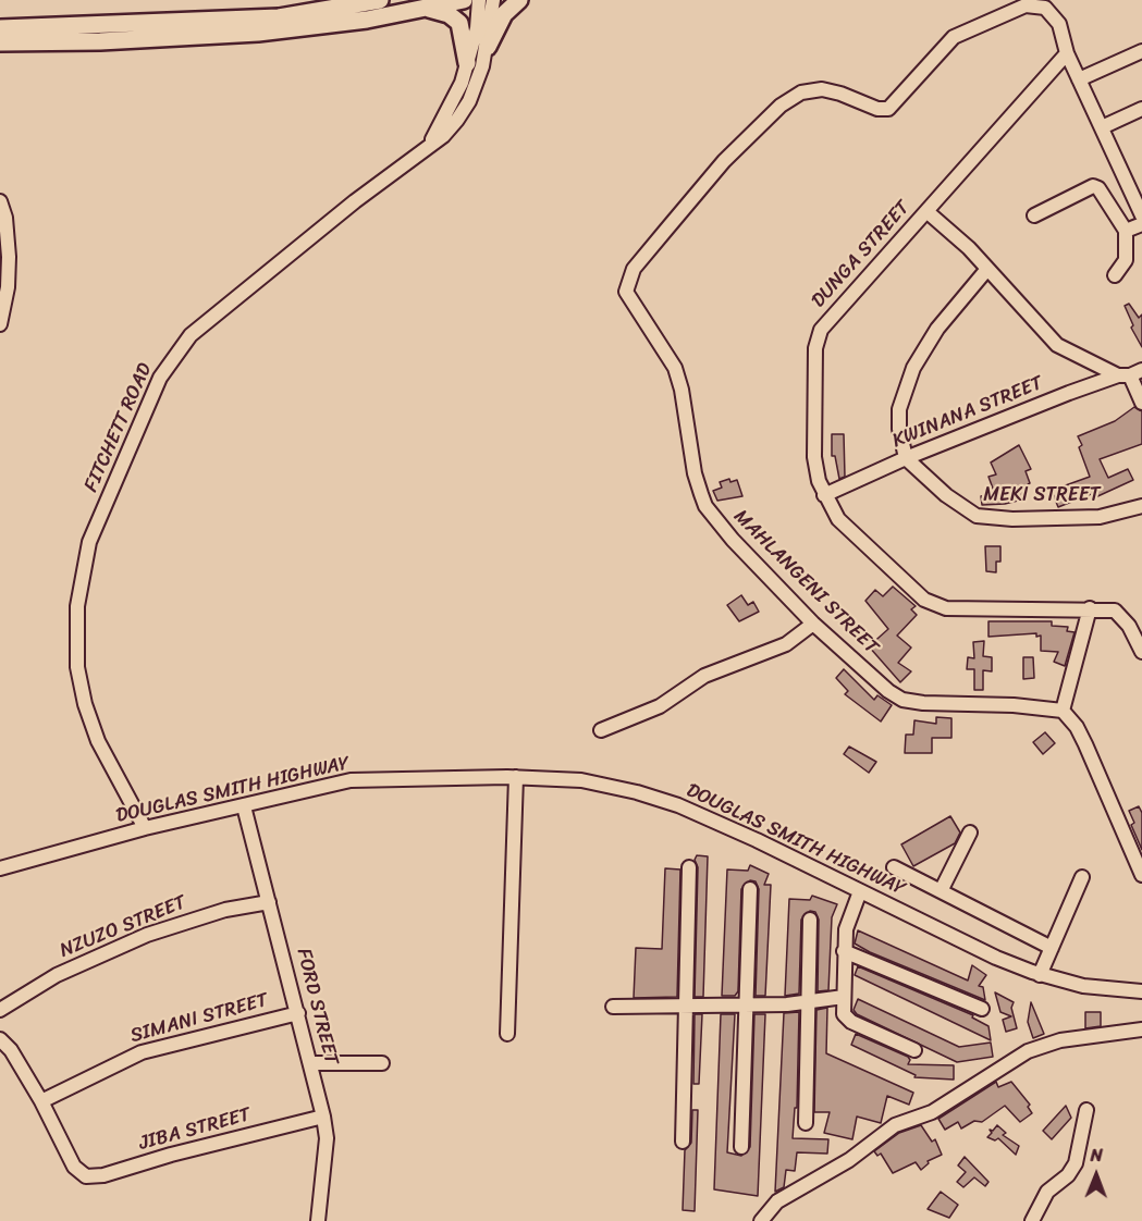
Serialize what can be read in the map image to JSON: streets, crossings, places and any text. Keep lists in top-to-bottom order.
{
  "streets": {
    "street": [
      "DUNGA STREET",
      "KWINANA STREET",
      "FITCHETT ROAD",
      "MEKI STREET",
      "MAHLANGENI STREET",
      "DOUGLAS SMITH HIGHWAY",
      "NZUZO STREET",
      "FORD STREET",
      "SIMANI STREET",
      "JIBA STREET"
    ]
  },
  "crossings": [
    ["DUNGA STREET", "KWINANA STREET"],
    ["DUNGA STREET", "MAHLANGENI STREET"],
    ["KWINANA STREET", "MEKI STREET"],
    ["FITCHETT ROAD", "DOUGLAS SMITH HIGHWAY"],
    ["DOUGLAS SMITH HIGHWAY", "FORD STREET"],
    ["NZUZO STREET", "FORD STREET"],
    ["FORD STREET", "SIMANI STREET"],
    ["FORD STREET", "JIBA STREET"],
    ["SIMANI STREET", "JIBA STREET"]
  ],
  "north": "top"
}
